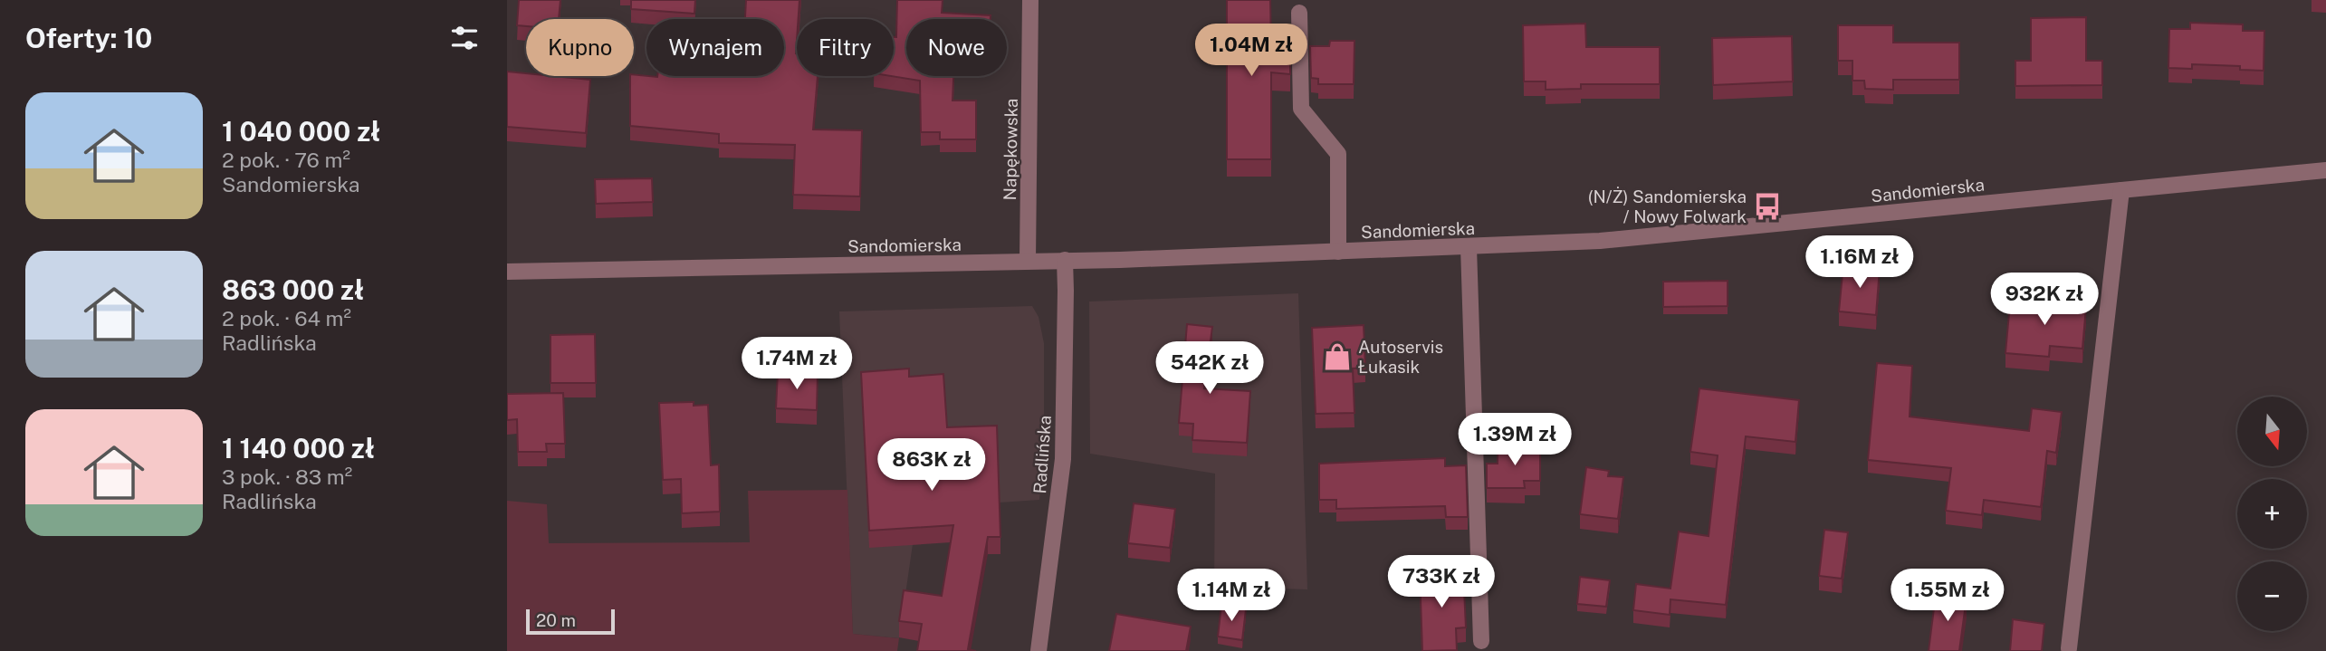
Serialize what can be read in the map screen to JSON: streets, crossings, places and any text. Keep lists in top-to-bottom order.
{
  "streets": {
    "street": ["Napękowska", "Sandomierska", "Radlińska"]
  },
  "crossings": [
    ["Napękowska", "Sandomierska"],
    ["Sandomierska", "Radlińska"]
  ],
  "places": {
    "bus stop": ["(N/Ż) Sandomierska / Nowy Folwark"],
    "shop": ["Autoservis Łukasik"]
  },
  "scale_bar": "20 m",
  "north": "bottom",
  "page": {
    "heading": "Oferty: 10",
    "chip": [
      "Kupno",
      "Wynajem",
      "Filtry",
      "Nowe"
    ],
    "price": [
      "1.04M zł",
      "1.16M zł",
      "932K zł",
      "1.74M zł",
      "542K zł",
      "1.39M zł",
      "863K zł",
      "733K zł",
      "1.14M zł",
      "1.55M zł"
    ],
    "list": [
      {
        "name": "1 040 000 zł",
        "note": "2 pok. · 76 m² · Sandomierska"
      },
      {
        "name": "863 000 zł",
        "note": "2 pok. · 64 m² · Radlińska"
      },
      {
        "name": "1 140 000 zł",
        "note": "3 pok. · 83 m² · Radlińska"
      }
    ],
    "map_buttons": ["+", "−"],
    "scale": "20 m"
  }
}
